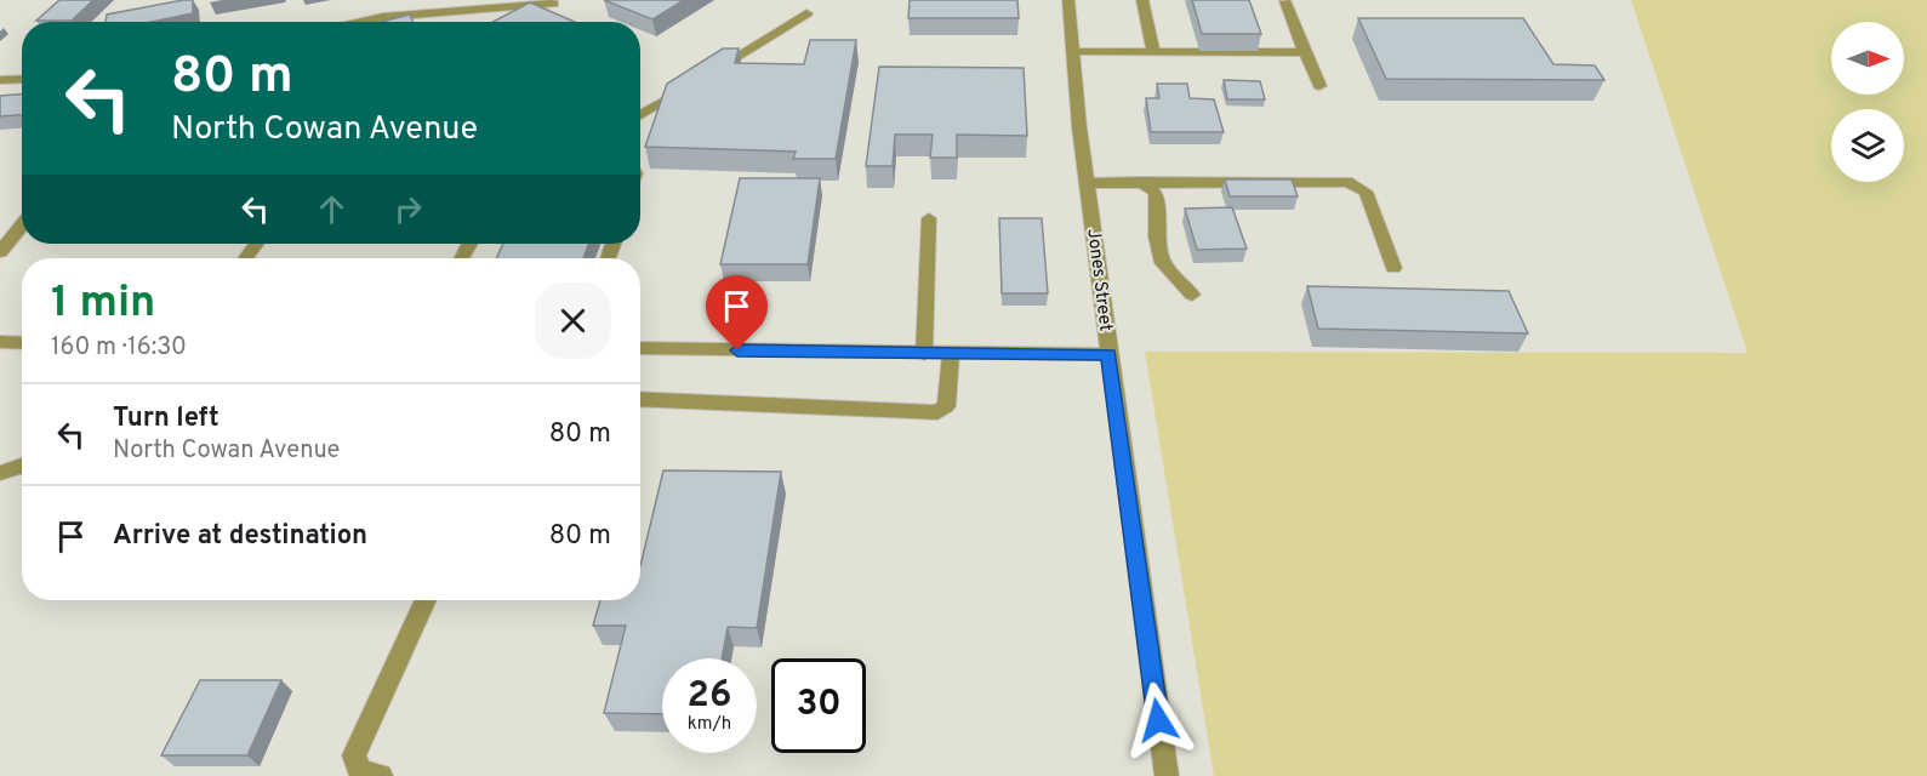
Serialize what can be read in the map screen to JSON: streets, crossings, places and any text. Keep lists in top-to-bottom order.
{
  "streets": {
    "street": ["Jones Street"]
  },
  "north": "right",
  "page": {
    "turn": ["80 m", "North Cowan Avenue"],
    "heading": ["1 min", "160 m · 16:30"],
    "list": [
      {
        "name": "Turn left",
        "note": "North Cowan Avenue",
        "value": "80 m"
      },
      {
        "name": "Arrive at destination",
        "value": "80 m"
      }
    ],
    "speed": "26 km/h",
    "limit": "30"
  }
}
